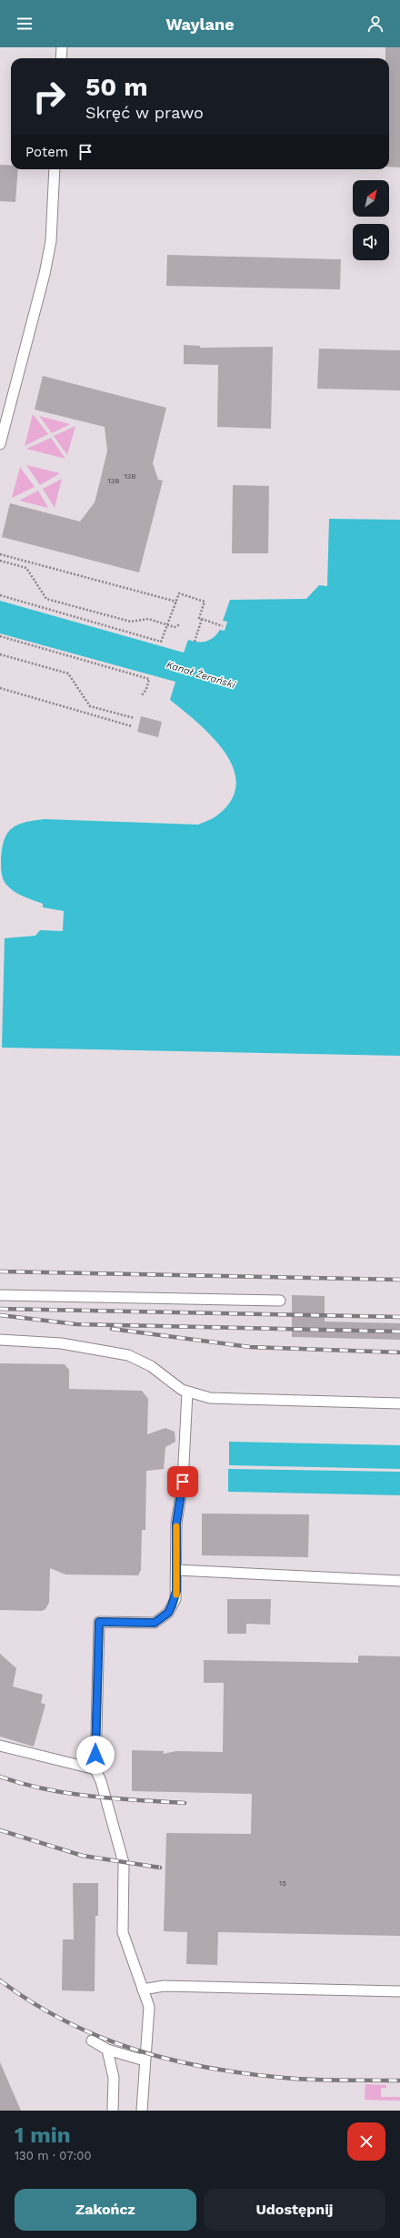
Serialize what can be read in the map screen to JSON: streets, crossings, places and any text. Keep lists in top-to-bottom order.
{
  "water": ["Kanał Żerański"],
  "house_numbers": ["13B", "13B", "15"],
  "north": "top right",
  "page": {
    "header": "Waylane",
    "turn": ["50 m", "Skręć w prawo"],
    "then": "Potem",
    "heading": ["1 min", "130 m · 07:00"],
    "buttons": ["Zakończ", "Udostępnij"]
  }
}
